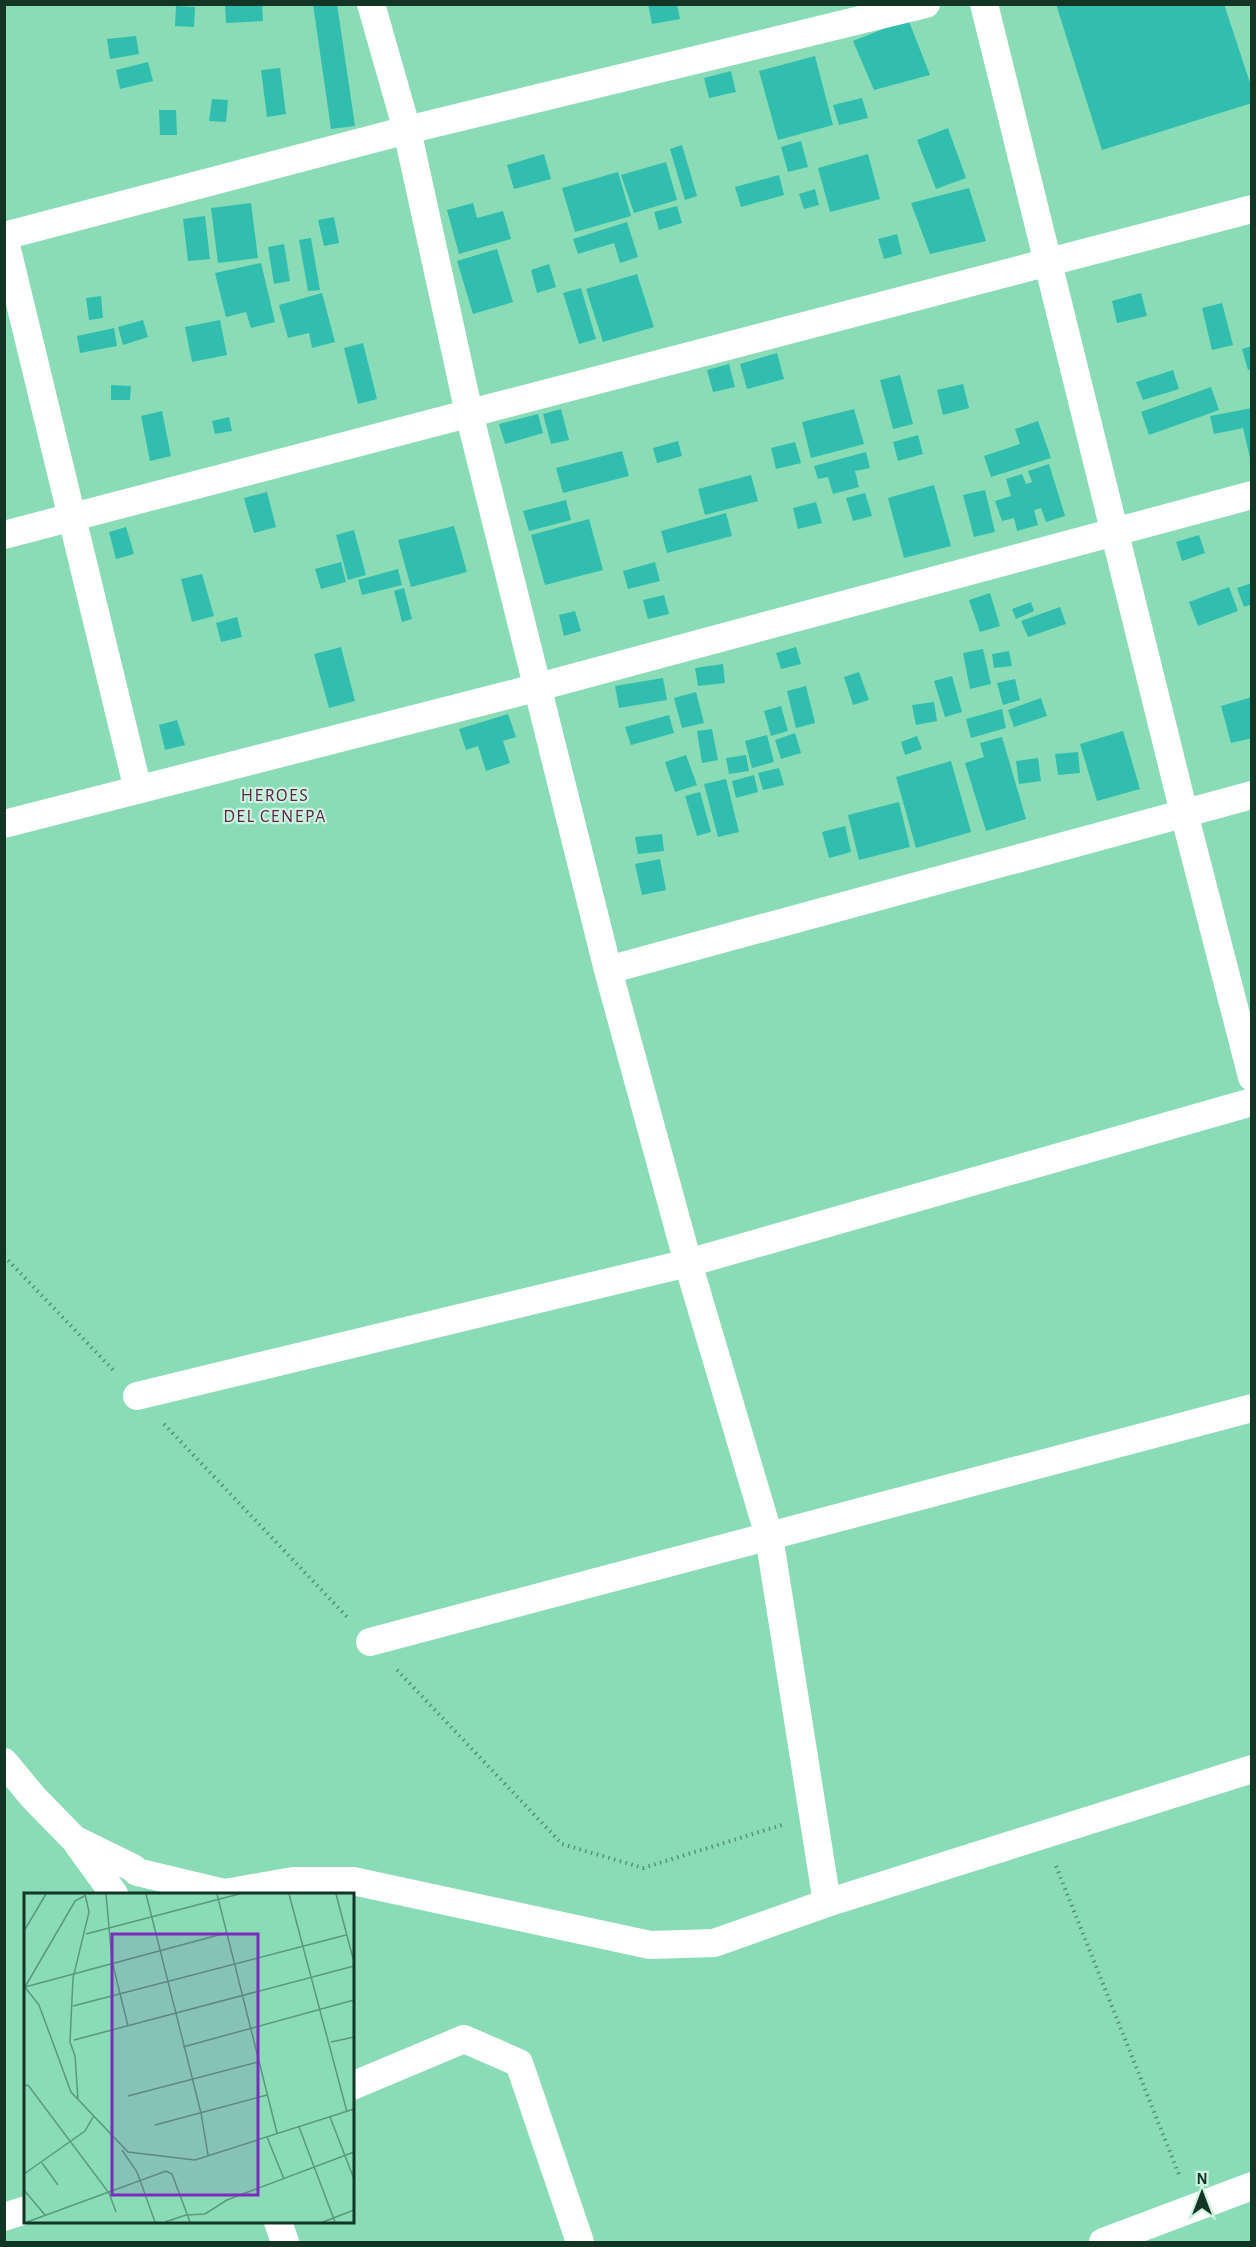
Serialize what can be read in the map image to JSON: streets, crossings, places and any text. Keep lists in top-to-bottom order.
{
  "districts": ["HEROES DEL CENEPA"],
  "north": "top"
}
